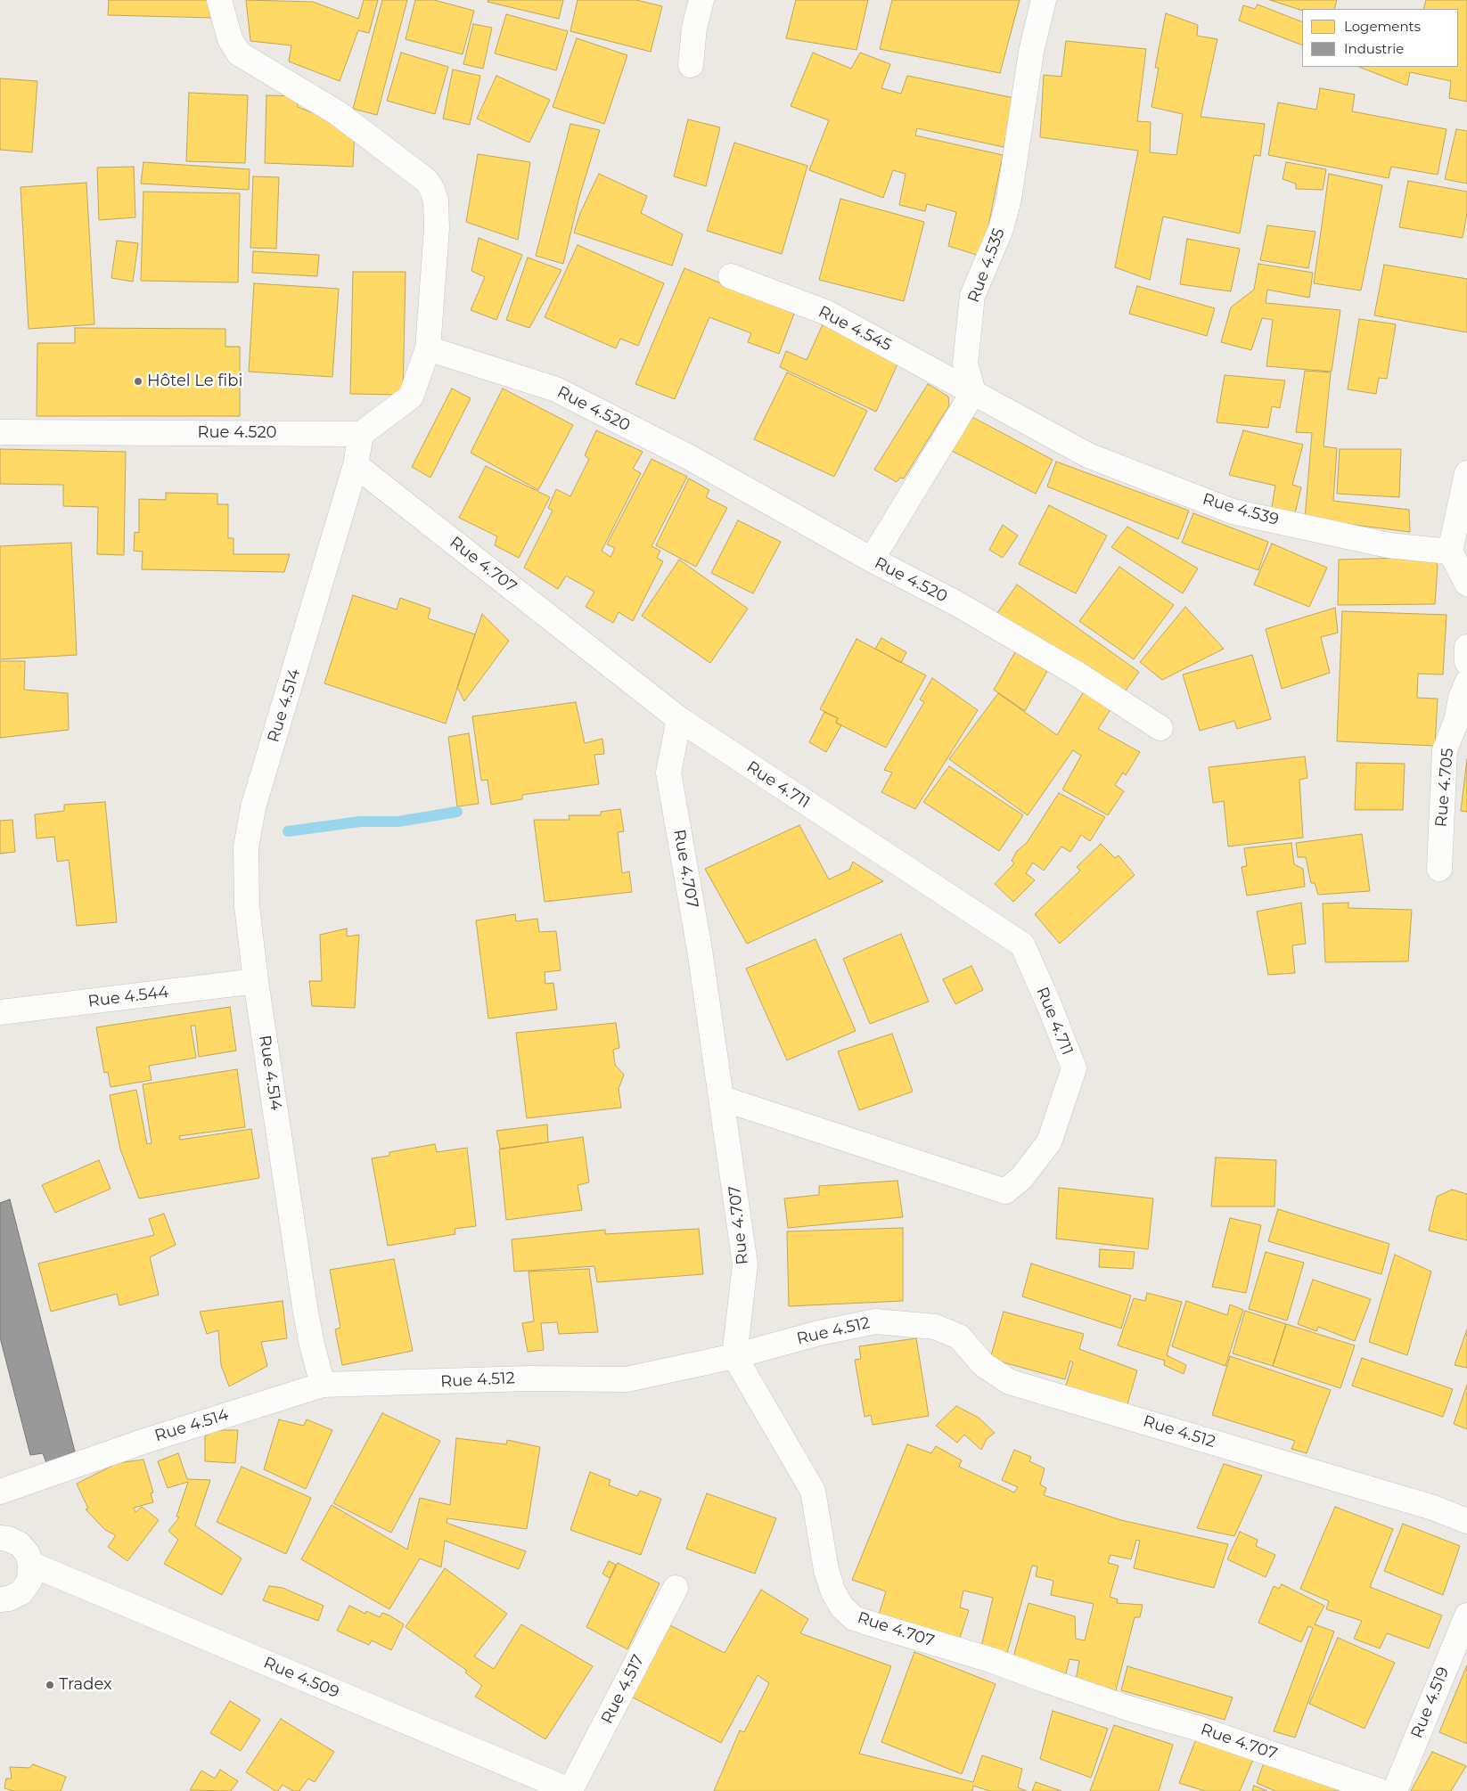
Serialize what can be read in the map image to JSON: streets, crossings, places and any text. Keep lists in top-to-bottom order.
{
  "streets": {
    "street": [
      "Rue 4.535",
      "Rue 4.545",
      "Rue 4.520",
      "Rue 4.539",
      "Rue 4.707",
      "Rue 4.514",
      "Rue 4.711",
      "Rue 4.705",
      "Rue 4.544",
      "Rue 4.512",
      "Rue 4.509",
      "Rue 4.517",
      "Rue 4.519"
    ]
  },
  "crossings": [
    ["Rue 4.535", "Rue 4.545"],
    ["Rue 4.535", "Rue 4.539"],
    ["Rue 4.545", "Rue 4.539"],
    ["Rue 4.520", "Rue 4.514"],
    ["Rue 4.707", "Rue 4.514"],
    ["Rue 4.707", "Rue 4.711"],
    ["Rue 4.707", "Rue 4.512"],
    ["Rue 4.514", "Rue 4.544"],
    ["Rue 4.514", "Rue 4.512"],
    ["Rue 4.509", "Rue 4.517"]
  ],
  "places": ["Hôtel Le fibi", "Tradex"],
  "legend": ["Logements", "Industrie"]
}
